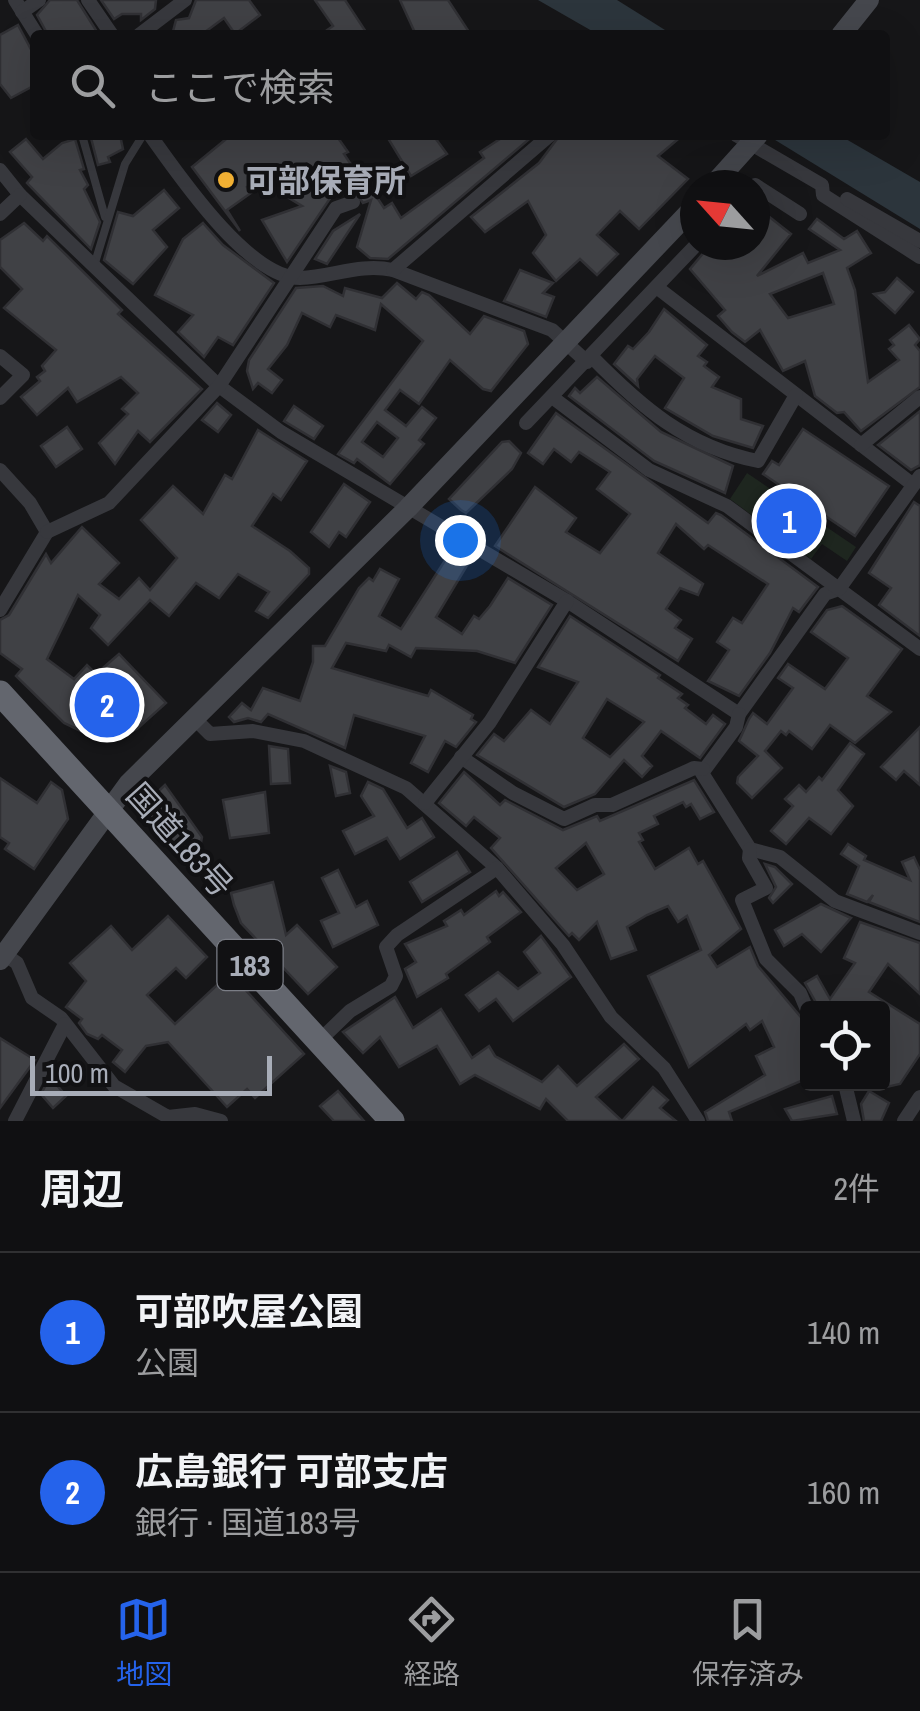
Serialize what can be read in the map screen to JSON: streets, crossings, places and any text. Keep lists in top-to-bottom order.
{
  "streets": {
    "highway": ["国道183号", "183"]
  },
  "places": ["可部保育所"],
  "scale_bar": "100 m",
  "north": "top left",
  "page": {
    "search": "ここで検索",
    "pins": ["1", "2"],
    "scale": "100 m",
    "heading": ["周辺", "2件"],
    "list": [
      {
        "mark": "1",
        "name": "可部吹屋公園",
        "note": "公園",
        "value": "140 m"
      },
      {
        "mark": "2",
        "name": "広島銀行 可部支店",
        "note": "銀行 · 国道183号",
        "value": "160 m"
      }
    ],
    "nav": ["地図", "経路", "保存済み"]
  }
}
